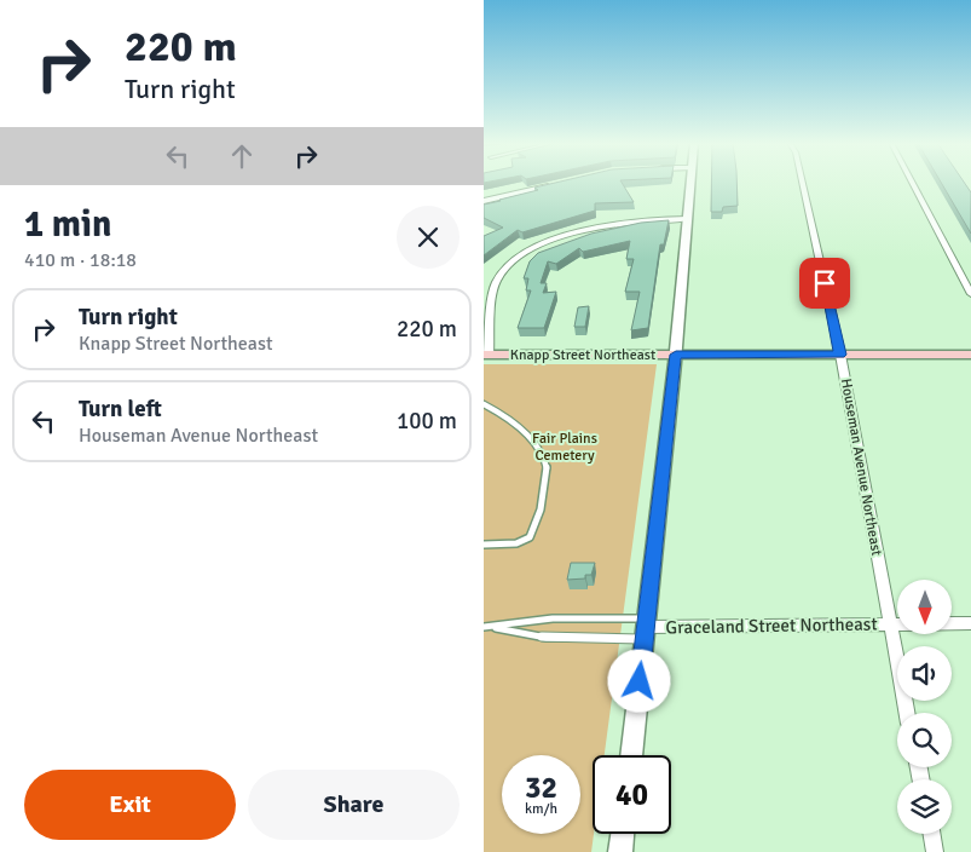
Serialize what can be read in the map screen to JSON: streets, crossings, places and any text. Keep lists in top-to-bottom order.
{
  "streets": {
    "main road": ["Knapp Street Northeast"],
    "street": ["Houseman Avenue Northeast", "Graceland Street Northeast"]
  },
  "crossings": [
    ["Knapp Street Northeast", "Houseman Avenue Northeast"],
    ["Houseman Avenue Northeast", "Graceland Street Northeast"]
  ],
  "parks": ["Fair Plains Cemetery"],
  "north": "bottom",
  "page": {
    "turn": ["220 m", "Turn right"],
    "heading": ["1 min", "410 m · 18:18"],
    "list": [
      {
        "name": "Turn right",
        "note": "Knapp Street Northeast",
        "value": "220 m"
      },
      {
        "name": "Turn left",
        "note": "Houseman Avenue Northeast",
        "value": "100 m"
      }
    ],
    "speed": "32 km/h",
    "limit": "40",
    "buttons": ["Exit", "Share"]
  }
}
